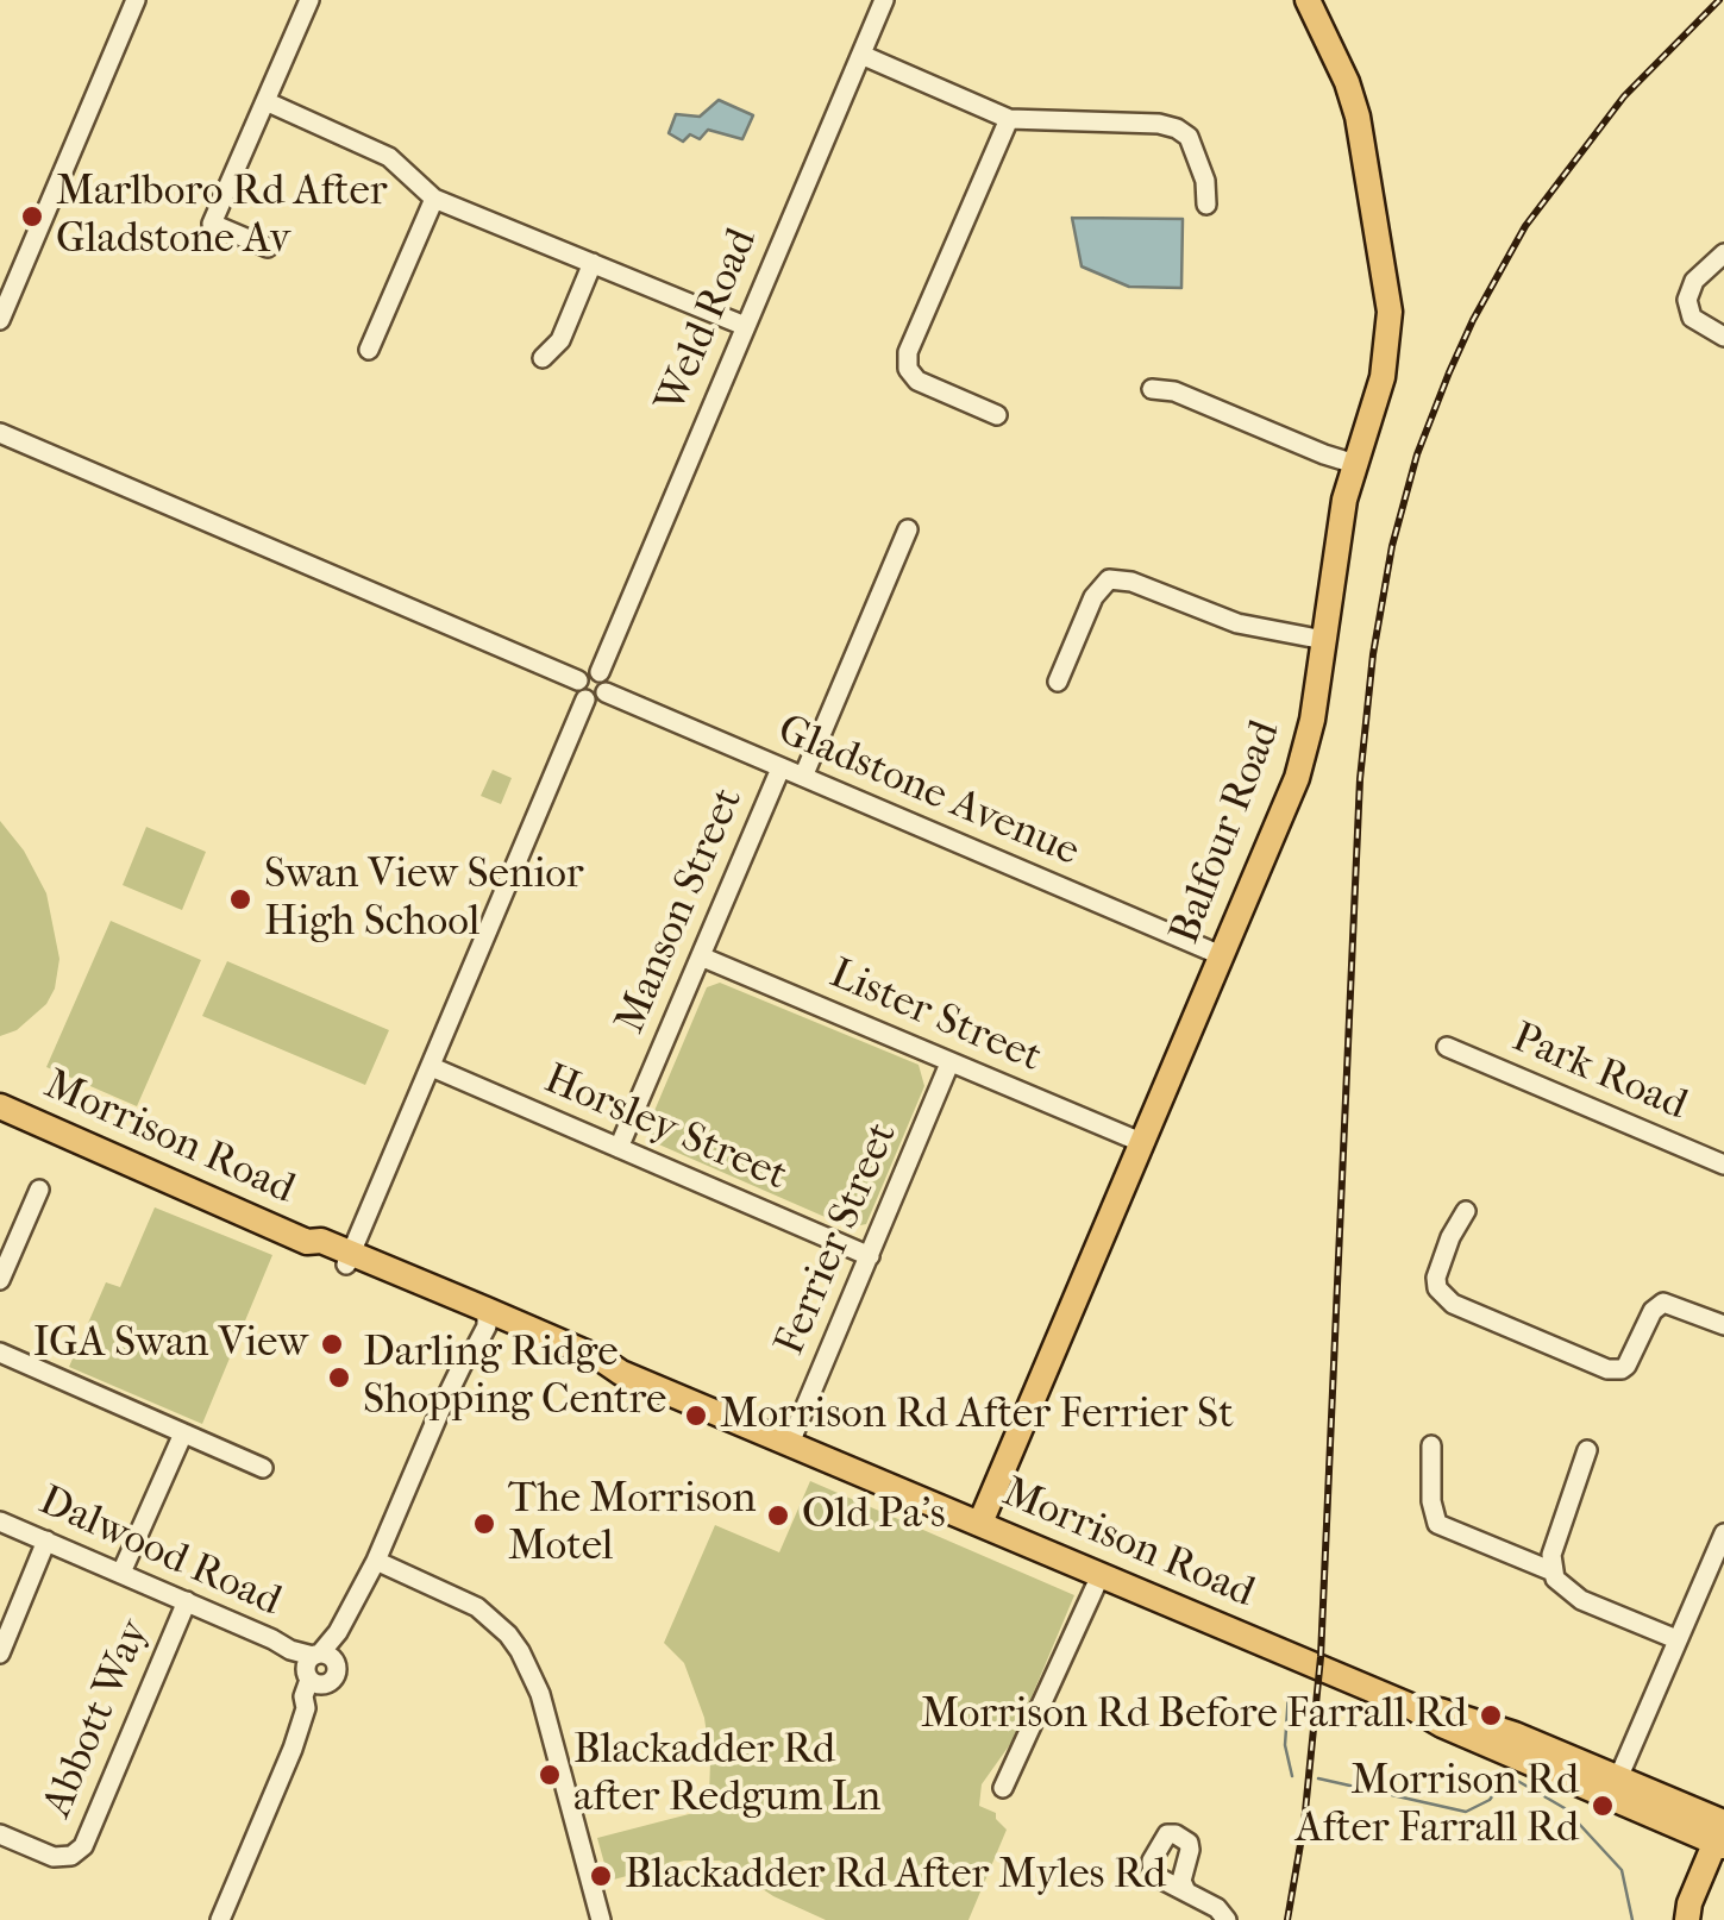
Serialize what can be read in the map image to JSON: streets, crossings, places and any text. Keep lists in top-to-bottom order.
{
  "streets": {
    "main road": ["Balfour Road", "Morrison Road"],
    "street": [
      "Weld Road",
      "Gladstone Avenue",
      "Manson Street",
      "Lister Street",
      "Park Road",
      "Horsley Street",
      "Ferrier Street",
      "Dalwood Road",
      "Abbott Way"
    ]
  },
  "crossings": [
    ["Weld Road", "Gladstone Avenue"],
    ["Gladstone Avenue", "Balfour Road"],
    ["Gladstone Avenue", "Manson Street"],
    ["Balfour Road", "Lister Street"],
    ["Balfour Road", "Morrison Road"],
    ["Manson Street", "Lister Street"],
    ["Manson Street", "Horsley Street"],
    ["Lister Street", "Ferrier Street"],
    ["Horsley Street", "Ferrier Street"],
    ["Morrison Road", "Ferrier Street"],
    ["Dalwood Road", "Abbott Way"]
  ],
  "places": [
    "Marlboro Rd After Gladstone Av",
    "Swan View Senior High School",
    "IGA Swan View",
    "Darling Ridge Shopping Centre",
    "Morrison Rd After Ferrier St",
    "Old Pa's",
    "The Morrison Motel",
    "Morrison Rd Before Farrall Rd",
    "Blackadder Rd after Redgum Ln",
    "Morrison Rd After Farrall Rd",
    "Blackadder Rd After Myles Rd"
  ]
}
